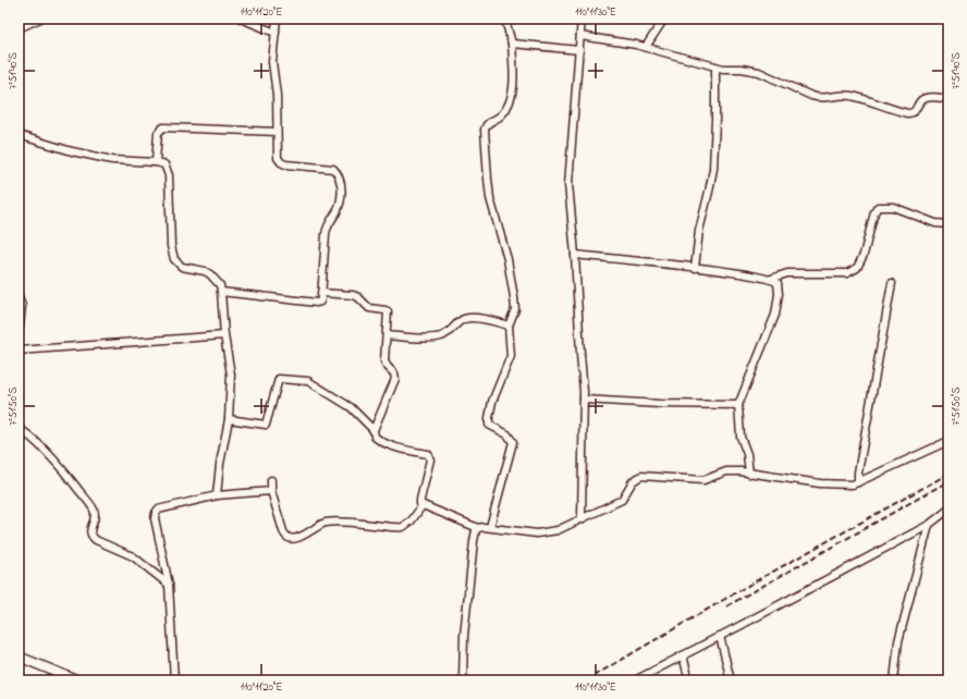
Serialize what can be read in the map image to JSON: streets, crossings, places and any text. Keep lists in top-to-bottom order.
{
  "coordinates": [
    "110°11'20\"E",
    "110°11'30\"E",
    "7°51'40\"S",
    "7°51'50\"S"
  ]
}
